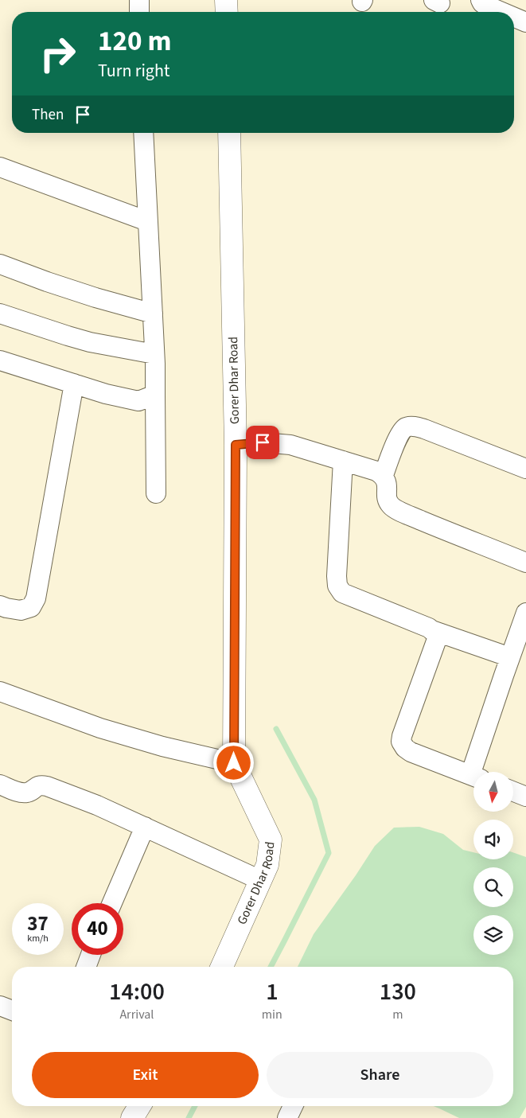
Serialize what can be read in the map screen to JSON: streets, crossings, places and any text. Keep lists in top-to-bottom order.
{
  "streets": {
    "street": ["Gorer Dhar Road"]
  },
  "north": "bottom",
  "page": {
    "turn": ["120 m", "Turn right"],
    "then": "Then",
    "speed": "37 km/h",
    "limit": "40",
    "eta": [
      "14:00",
      "Arrival",
      "1",
      "min",
      "130",
      "m"
    ],
    "buttons": ["Exit", "Share"]
  }
}
